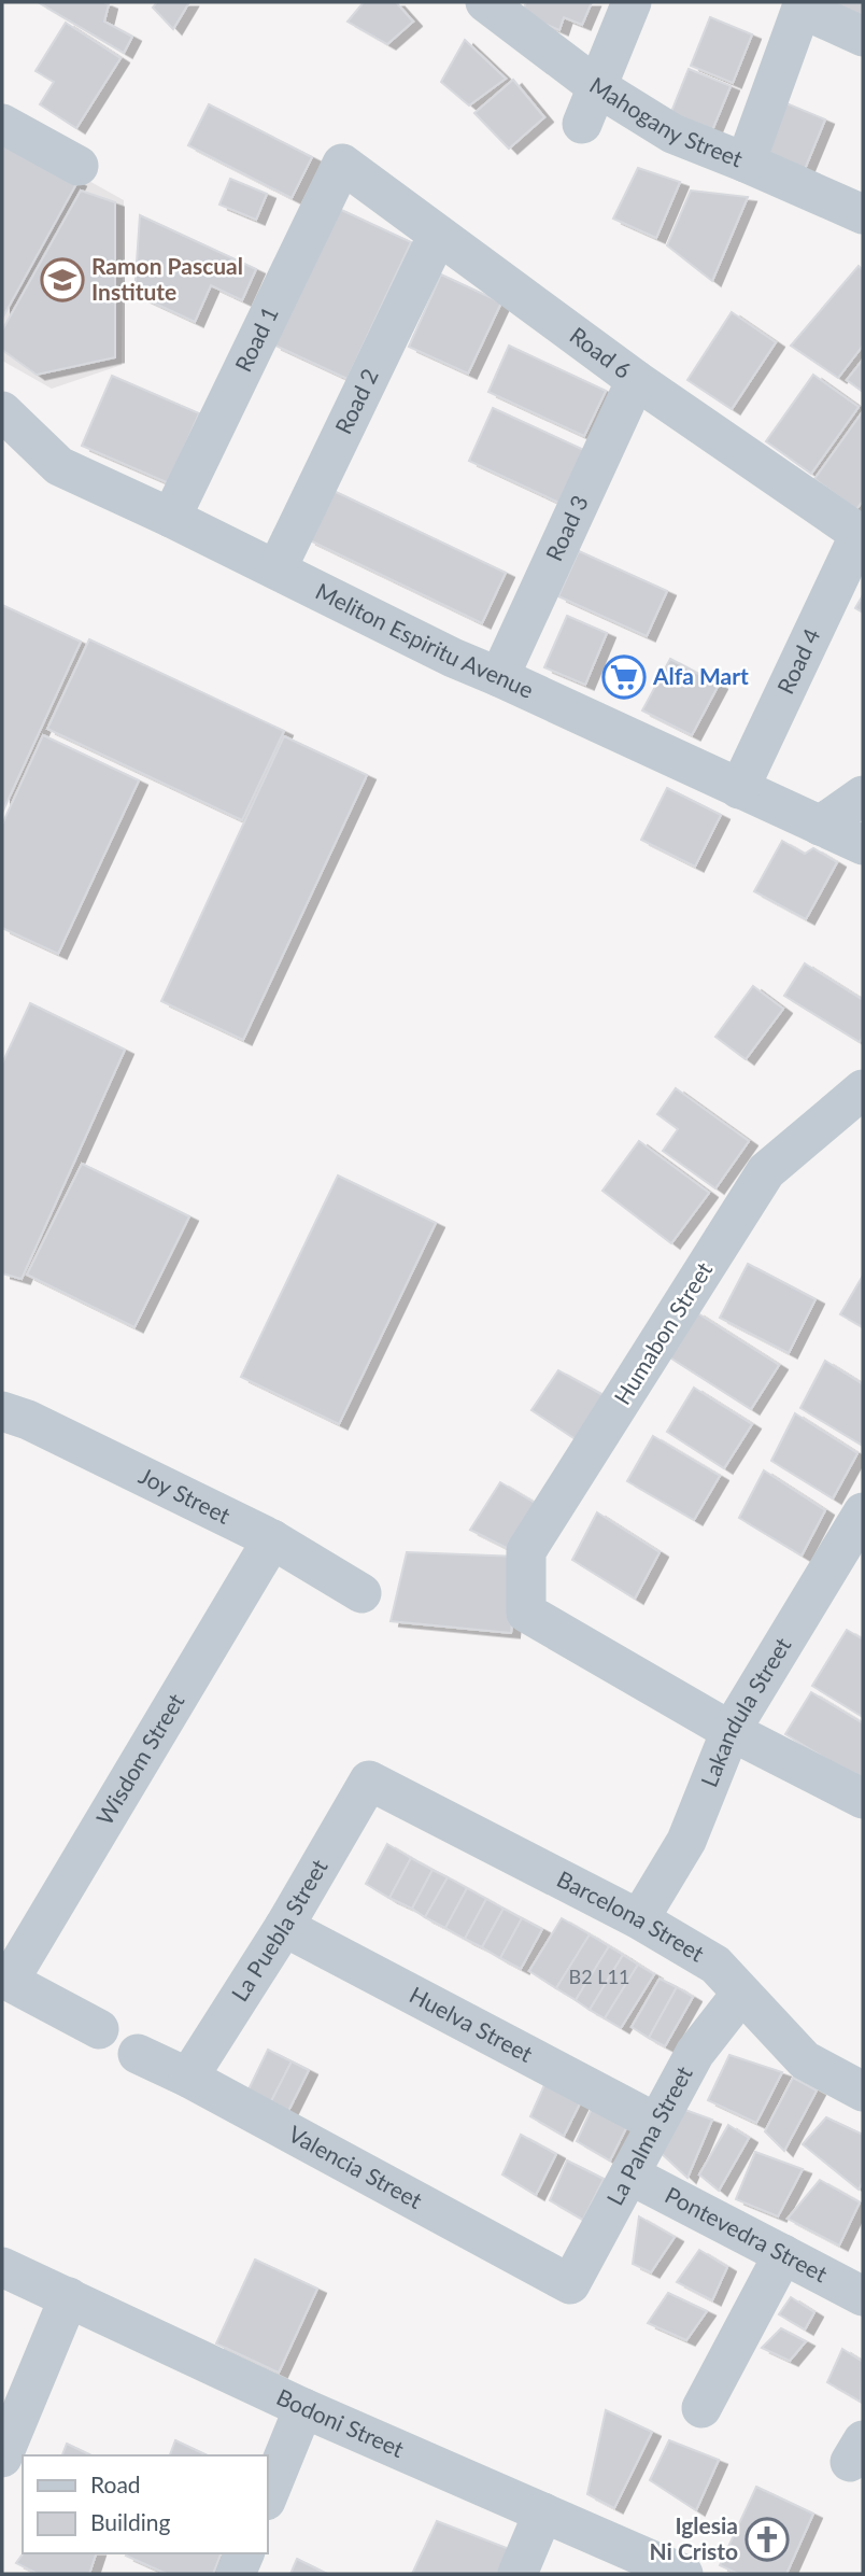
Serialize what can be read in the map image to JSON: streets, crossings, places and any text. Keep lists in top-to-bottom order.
{
  "streets": {
    "street": [
      "Mahogany Street",
      "Road 1",
      "Road 6",
      "Road 2",
      "Road 3",
      "Meliton Espiritu Avenue",
      "Road 4",
      "Humabon Street",
      "Joy Street",
      "Lakandula Street",
      "Wisdom Street",
      "Barcelona Street",
      "La Puebla Street",
      "Huelva Street",
      "La Palma Street",
      "Valencia Street",
      "Pontevedra Street",
      "Bodoni Street"
    ]
  },
  "crossings": [
    ["Road 1", "Road 6"],
    ["Road 1", "Meliton Espiritu Avenue"],
    ["Road 6", "Road 2"],
    ["Road 6", "Road 3"],
    ["Road 6", "Road 4"],
    ["Road 2", "Meliton Espiritu Avenue"],
    ["Road 3", "Meliton Espiritu Avenue"],
    ["Meliton Espiritu Avenue", "Road 4"],
    ["Humabon Street", "Lakandula Street"],
    ["Joy Street", "Wisdom Street"],
    ["Lakandula Street", "Barcelona Street"],
    ["Barcelona Street", "La Puebla Street"],
    ["Barcelona Street", "La Palma Street"],
    ["La Puebla Street", "Huelva Street"],
    ["La Puebla Street", "Valencia Street"],
    ["Huelva Street", "La Palma Street"],
    ["La Palma Street", "Valencia Street"],
    ["La Palma Street", "Pontevedra Street"]
  ],
  "places": {
    "school or university": ["Ramon Pascual Institute"],
    "supermarket": ["Alfa Mart"],
    "church": ["Iglesia Ni Cristo"]
  },
  "house_numbers": ["B2 L11"],
  "legend": ["Road", "Building"]
}
